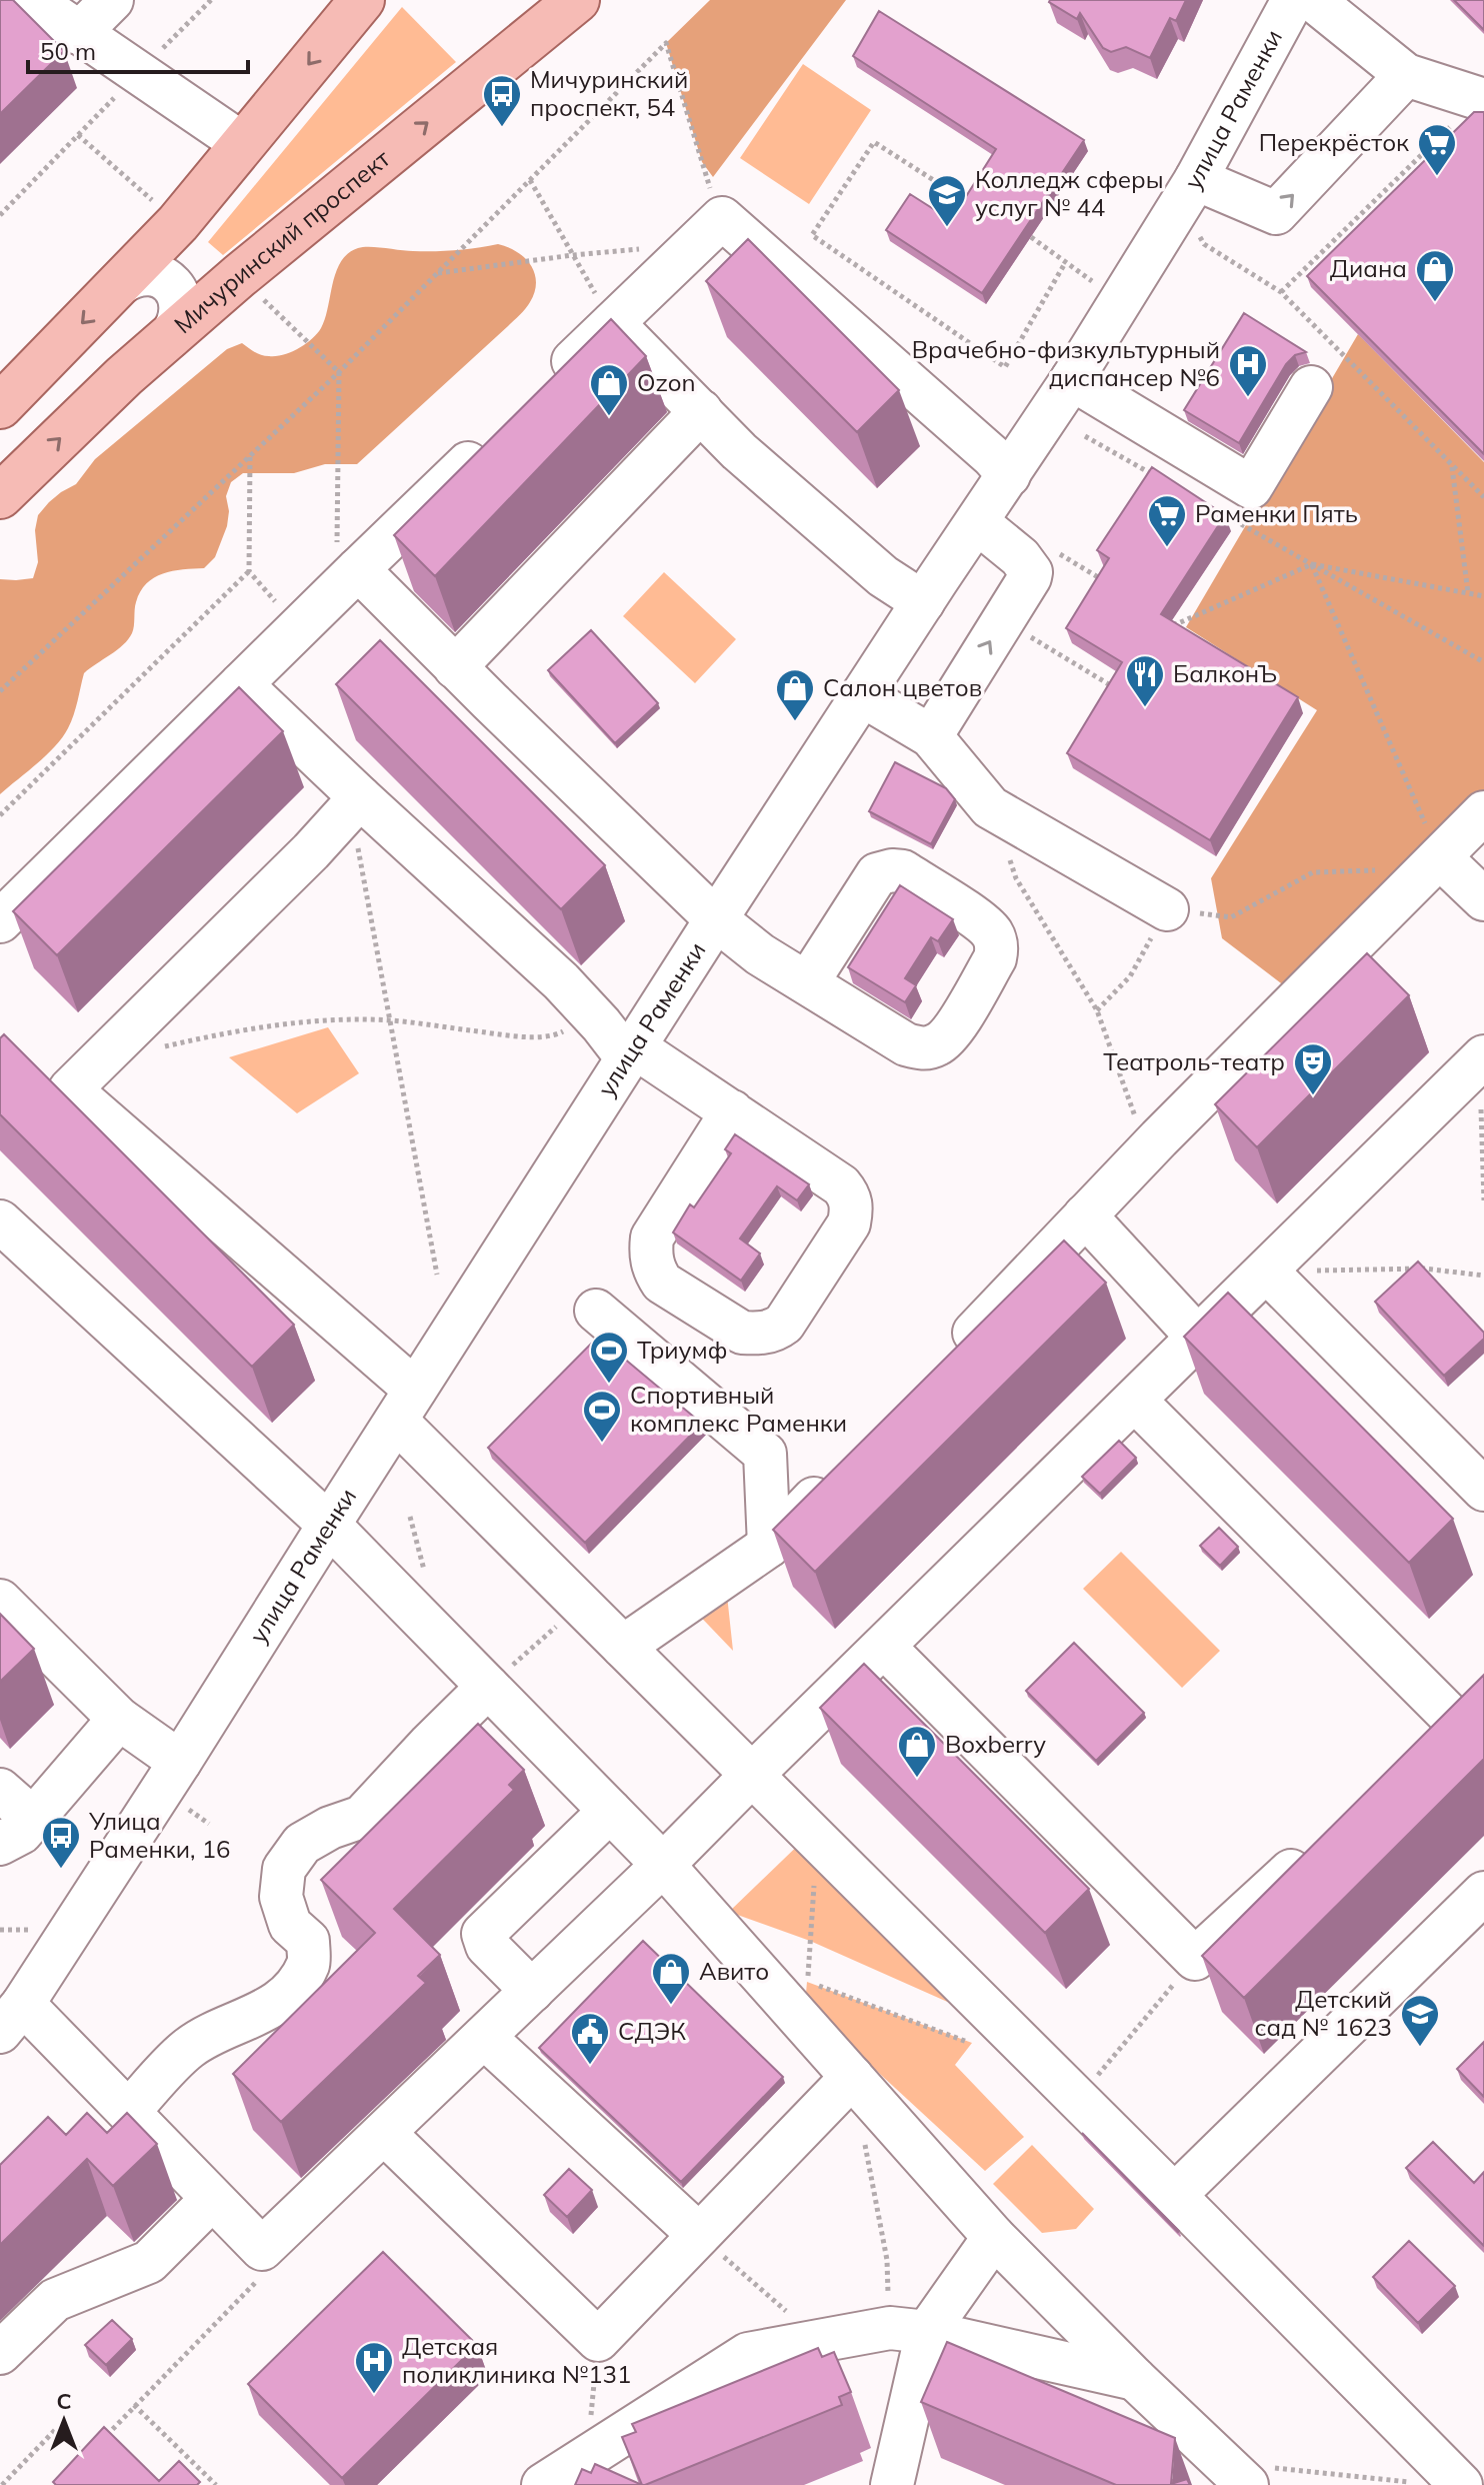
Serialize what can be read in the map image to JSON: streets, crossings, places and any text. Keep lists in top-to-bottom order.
{
  "streets": {
    "main road": ["Мичуринский проспект"],
    "street": ["улица Раменки"]
  },
  "places": {
    "bus stop": ["Мичуринский проспект, 54", "Улица Раменки, 16"],
    "supermarket": ["Перекрёсток", "Раменки Пять"],
    "school or university": ["Колледж сферы услуг № 44", "Детский сад № 1623"],
    "shop": [
      "Диана",
      "Ozon",
      "Салон цветов",
      "Boxberry",
      "Авито"
    ],
    "hospital": ["Врачебно-физкультурный диспансер №6", "Детская поликлиника №131"],
    "restaurant": ["БалконЪ"],
    "theatre": ["Театроль-театр"],
    "sports": ["Триумф", "Спортивный комплекс Раменки"],
    "public building": ["СДЭК"]
  },
  "scale_bar": "50 m",
  "north": "top"
}
